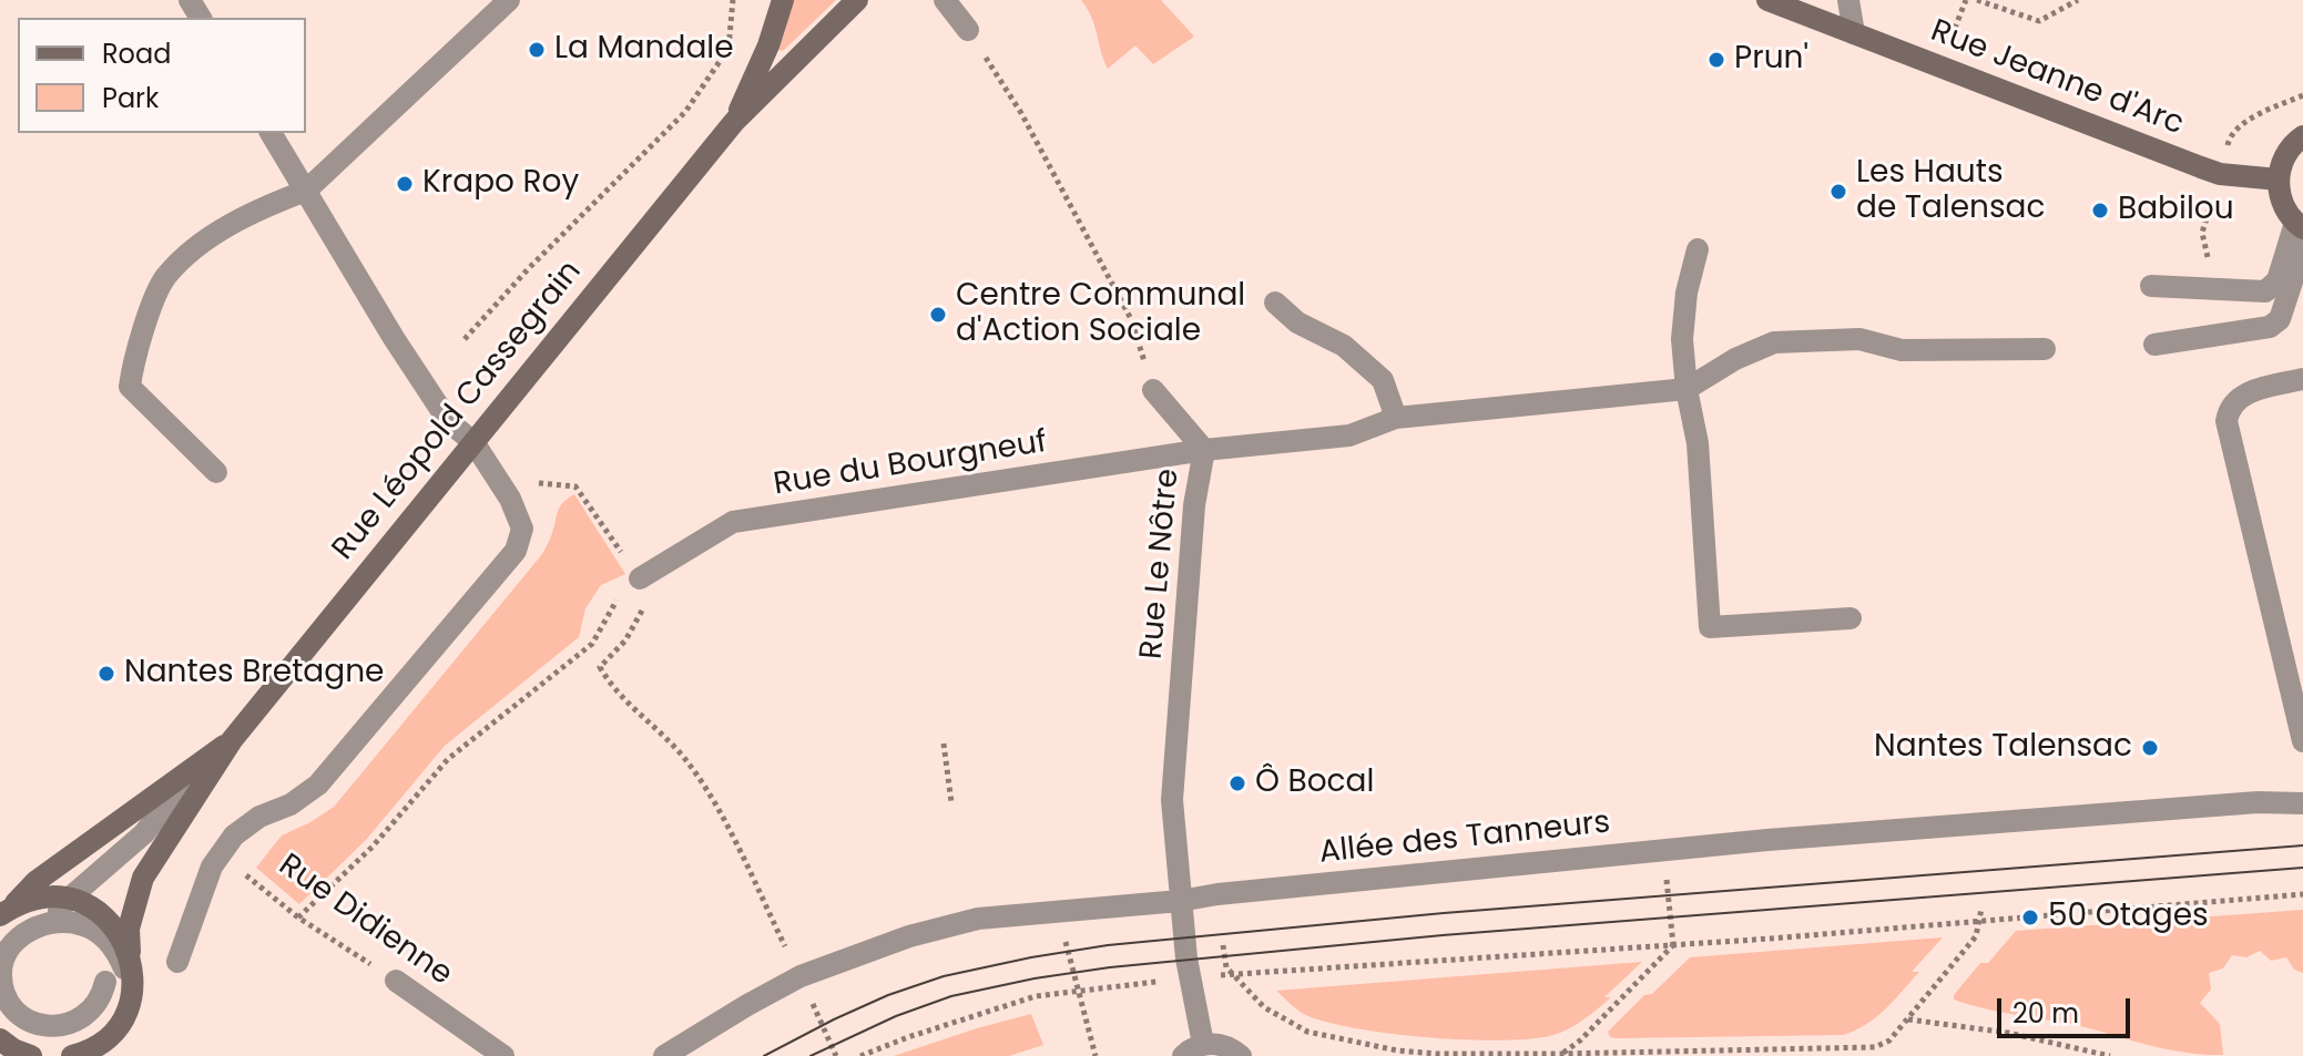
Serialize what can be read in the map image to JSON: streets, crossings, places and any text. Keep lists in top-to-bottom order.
{
  "streets": {
    "main road": ["Rue Jeanne d'Arc", "Rue Léopold Cassegrain"],
    "street": [
      "Rue du Bourgneuf",
      "Rue Le Nôtre",
      "Allée des Tanneurs",
      "Rue Didienne"
    ]
  },
  "crossings": [
    ["Rue du Bourgneuf", "Rue Le Nôtre"],
    ["Rue Le Nôtre", "Allée des Tanneurs"]
  ],
  "places": [
    "La Mandale",
    "Prun'",
    "Krapo Roy",
    "Les Hauts de Talensac",
    "Babilou",
    "Centre Communal d'Action Sociale",
    "Nantes Bretagne",
    "Nantes Talensac",
    "Ô Bocal",
    "50 Otages"
  ],
  "legend": ["Road", "Park"],
  "scale_bar": "20 m"
}
